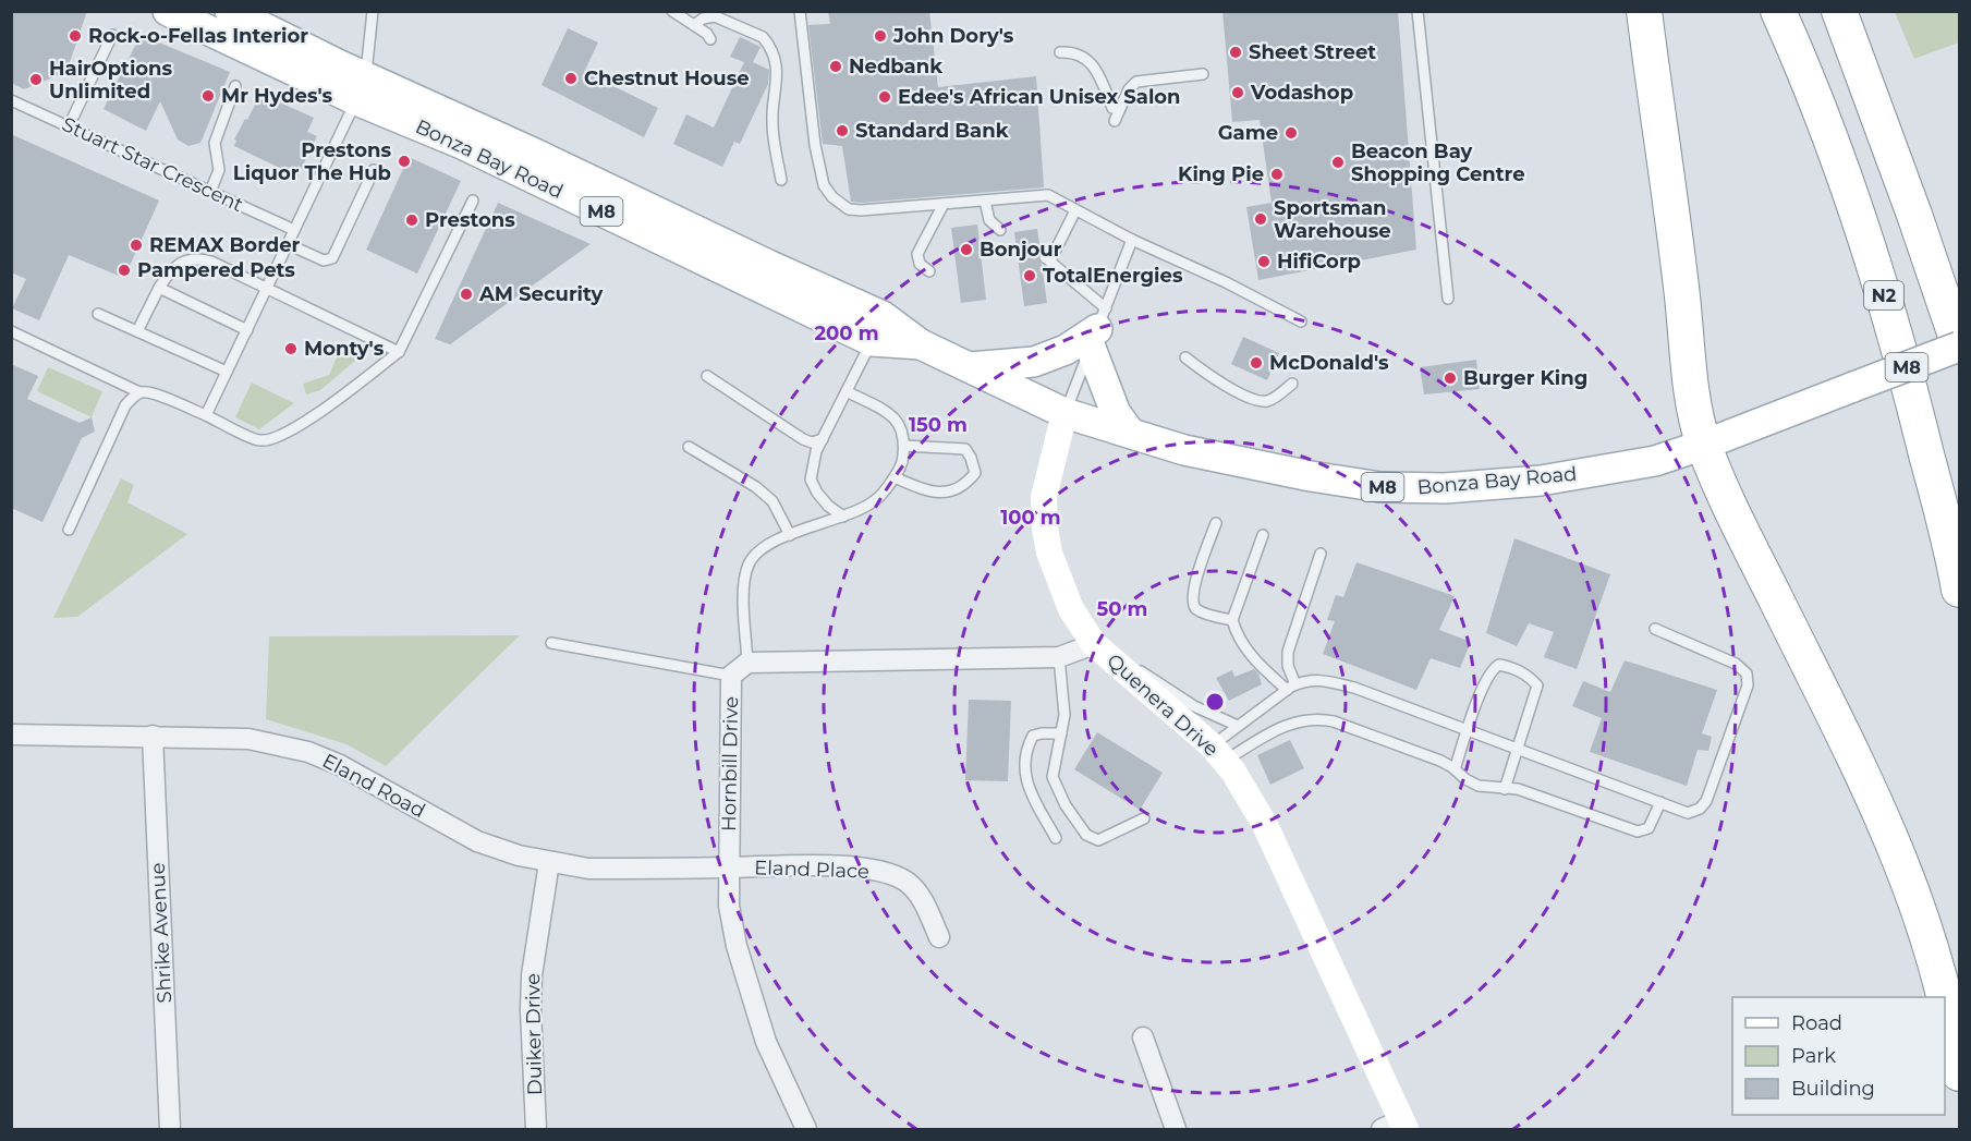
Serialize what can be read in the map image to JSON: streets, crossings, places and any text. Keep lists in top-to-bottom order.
{
  "streets": {
    "highway": ["N2"],
    "main road": ["Bonza Bay Road", "M8"],
    "street": [
      "Quenera Drive",
      "Hornbill Drive",
      "Eland Road",
      "Eland Place",
      "Shrike Avenue",
      "Duiker Drive"
    ],
    "lane": ["Stuart Star Crescent"]
  },
  "crossings": [
    ["Bonza Bay Road", "Quenera Drive"],
    ["Hornbill Drive", "Eland Road"],
    ["Hornbill Drive", "Eland Place"],
    ["Eland Road", "Eland Place"],
    ["Eland Road", "Shrike Avenue"],
    ["Eland Road", "Duiker Drive"]
  ],
  "places": [
    "Rock-o-Fellas Interior",
    "John Dory's",
    "Sheet Street",
    "Nedbank",
    "Chestnut House",
    "HairOptions Unlimited",
    "Vodashop",
    "Mr Hydes's",
    "Edee's African Unisex Salon",
    "Standard Bank",
    "Game",
    "Prestons Liquor The Hub",
    "Beacon Bay Shopping Centre",
    "King Pie",
    "Sportsman Warehouse",
    "Prestons",
    "REMAX Border",
    "Bonjour",
    "HifiCorp",
    "Pampered Pets",
    "TotalEnergies",
    "AM Security",
    "Monty's",
    "McDonald's",
    "Burger King"
  ],
  "legend": ["Road", "Park", "Building"],
  "rings": [
    "200 m",
    "150 m",
    "100 m",
    "50 m"
  ]
}
